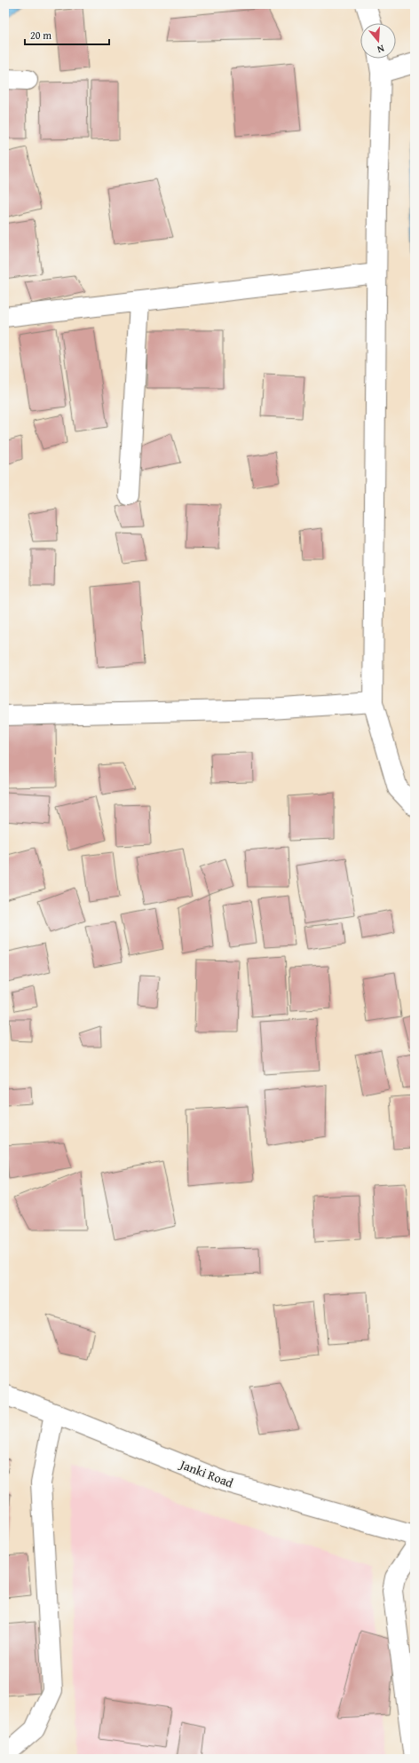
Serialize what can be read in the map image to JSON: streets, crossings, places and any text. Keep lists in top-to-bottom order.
{
  "streets": {
    "street": ["Janki Road"]
  },
  "scale_bar": "20 m",
  "north": "bottom"
}
